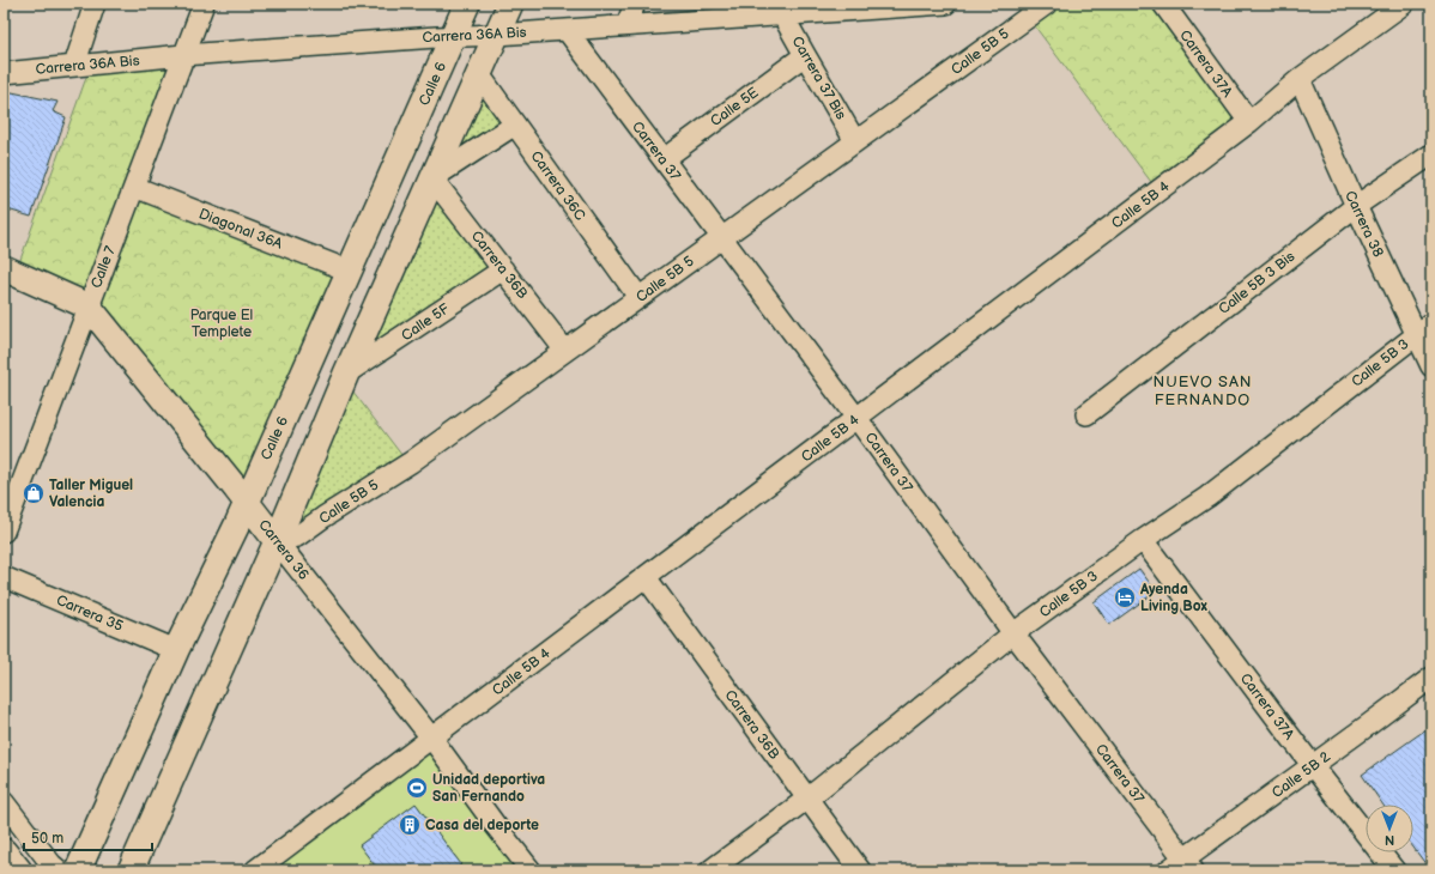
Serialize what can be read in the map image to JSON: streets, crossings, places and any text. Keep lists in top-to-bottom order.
{
  "streets": {
    "main road": ["Calle 6", "Carrera 36"],
    "street": [
      "Carrera 36A Bis",
      "Calle 5B 5",
      "Carrera 37A",
      "Carrera 37 Bis",
      "Calle 5E",
      "Carrera 37",
      "Carrera 36C",
      "Calle 5B 4",
      "Carrera 38",
      "Diagonal 36A",
      "Carrera 36B",
      "Calle 7",
      "Calle 5B 3 Bis",
      "Calle 5F",
      "Calle 5B 3",
      "Carrera 35",
      "Calle 5B 2"
    ]
  },
  "crossings": [
    ["Carrera 36A Bis", "Carrera 37 Bis"],
    ["Carrera 36A Bis", "Calle 6"],
    ["Carrera 36A Bis", "Carrera 37"],
    ["Carrera 36A Bis", "Calle 7"],
    ["Calle 5B 5", "Carrera 37 Bis"],
    ["Calle 5B 5", "Carrera 37"],
    ["Calle 5B 5", "Carrera 36C"],
    ["Calle 5B 5", "Carrera 36B"],
    ["Calle 5B 5", "Carrera 36"],
    ["Carrera 37A", "Calle 5B 4"],
    ["Carrera 37A", "Calle 5B 3"],
    ["Carrera 37A", "Calle 5B 2"],
    ["Carrera 37 Bis", "Calle 5E"],
    ["Calle 6", "Diagonal 36A"],
    ["Calle 6", "Carrera 36"],
    ["Calle 6", "Carrera 35"],
    ["Calle 5E", "Carrera 37"],
    ["Carrera 37", "Calle 5B 4"],
    ["Carrera 37", "Calle 5B 3"],
    ["Carrera 37", "Calle 5B 2"],
    ["Calle 5B 4", "Carrera 38"],
    ["Calle 5B 4", "Carrera 36B"],
    ["Calle 5B 4", "Carrera 36"],
    ["Carrera 38", "Calle 5B 3 Bis"],
    ["Carrera 38", "Calle 5B 3"],
    ["Diagonal 36A", "Calle 7"],
    ["Carrera 36B", "Calle 5F"],
    ["Carrera 36B", "Calle 5B 3"],
    ["Calle 7", "Carrera 36"]
  ],
  "districts": ["NUEVO SAN FERNANDO"],
  "parks": ["Parque El Templete"],
  "places": {
    "shop": ["Taller Miguel Valencia"],
    "hotel": ["Ayenda Living Box"],
    "sports": ["Unidad deportiva San Fernando"],
    "building": ["Casa del deporte"]
  },
  "scale_bar": "50 m",
  "north": "bottom"
}
